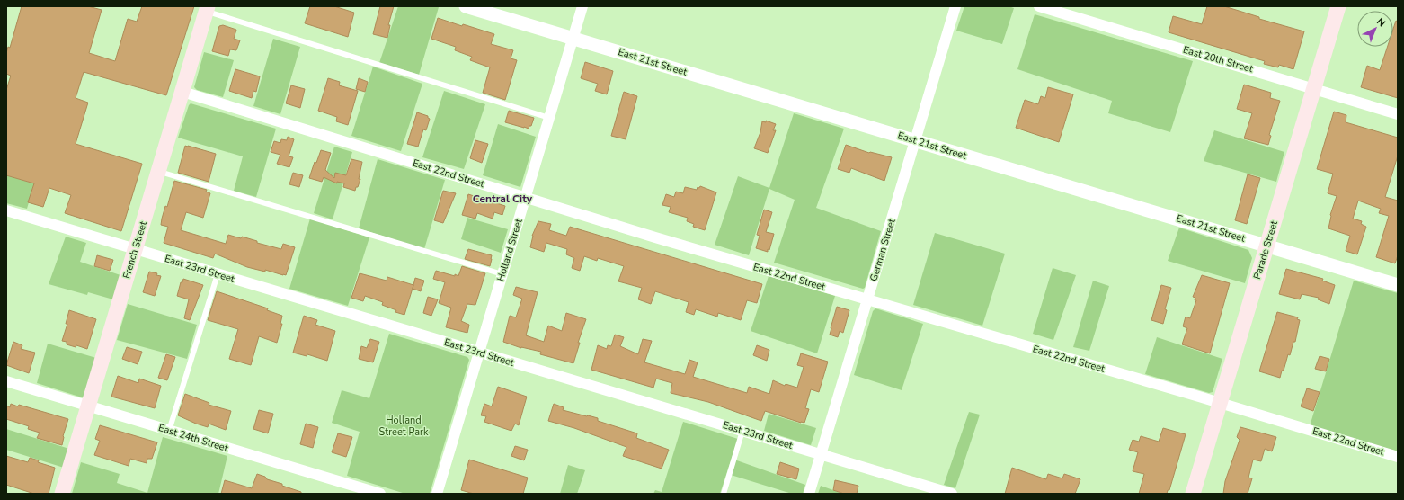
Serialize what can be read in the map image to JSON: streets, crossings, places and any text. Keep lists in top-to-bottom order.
{
  "streets": {
    "main road": ["French Street", "Parade Street"],
    "street": [
      "East 20th Street",
      "East 21st Street",
      "East 22nd Street",
      "Holland Street",
      "German Street",
      "East 23rd Street",
      "East 24th Street"
    ]
  },
  "crossings": [
    ["East 20th Street", "Parade Street"],
    ["East 21st Street", "Holland Street"],
    ["East 21st Street", "German Street"],
    ["East 21st Street", "Parade Street"],
    ["East 22nd Street", "French Street"],
    ["East 22nd Street", "Holland Street"],
    ["East 22nd Street", "German Street"],
    ["East 22nd Street", "Parade Street"],
    ["French Street", "East 23rd Street"],
    ["French Street", "East 24th Street"],
    ["Holland Street", "East 23rd Street"],
    ["German Street", "East 23rd Street"]
  ],
  "districts": ["Central City"],
  "parks": ["Holland Street Park"],
  "north": "top right"
}
